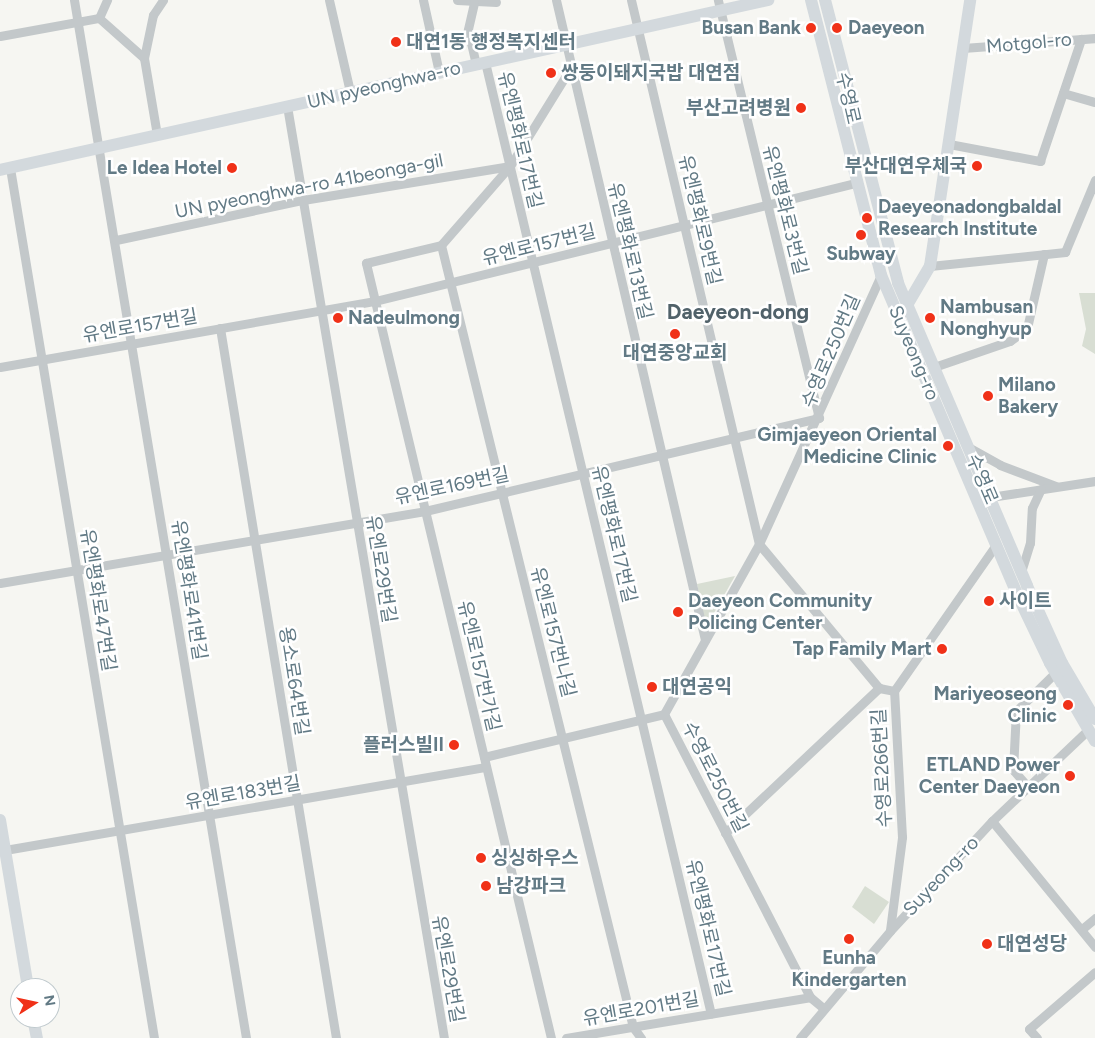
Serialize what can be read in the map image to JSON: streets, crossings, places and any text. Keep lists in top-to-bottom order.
{
  "streets": {
    "main road": [
      "Motgol-ro",
      "UN pyeonghwa-ro",
      "수영로",
      "Suyeong-ro"
    ],
    "street": [
      "유엔평화로17번길",
      "UN pyeonghwa-ro 41beonga-gil",
      "유엔평화로3번길",
      "유엔평화로9번길",
      "유엔로157번길",
      "유엔평화로13번길",
      "수영로250번길",
      "유엔로169번길",
      "유엔로29번길",
      "유엔평화로41번길",
      "유엔평화로47번길",
      "유엔로157번나길",
      "유엔로157번가길",
      "용소로64번길",
      "수영로266번길",
      "유엔로183번길",
      "유엔로201번길"
    ]
  },
  "crossings": [
    ["Motgol-ro", "수영로"],
    ["Motgol-ro", "Suyeong-ro"],
    ["UN pyeonghwa-ro", "유엔평화로17번길"],
    ["UN pyeonghwa-ro", "유엔평화로3번길"],
    ["UN pyeonghwa-ro", "유엔평화로9번길"],
    ["UN pyeonghwa-ro", "유엔평화로13번길"],
    ["UN pyeonghwa-ro", "유엔로29번길"],
    ["UN pyeonghwa-ro", "유엔평화로41번길"],
    ["UN pyeonghwa-ro", "유엔평화로47번길"],
    ["수영로", "Suyeong-ro"],
    ["유엔평화로17번길", "UN pyeonghwa-ro 41beonga-gil"],
    ["유엔평화로17번길", "유엔로157번길"],
    ["유엔평화로17번길", "유엔로169번길"],
    ["유엔평화로17번길", "유엔로201번길"],
    ["UN pyeonghwa-ro 41beonga-gil", "유엔로29번길"],
    ["UN pyeonghwa-ro 41beonga-gil", "유엔평화로41번길"],
    ["유엔평화로3번길", "유엔로157번길"],
    ["유엔평화로3번길", "수영로250번길"],
    ["유엔평화로3번길", "유엔로169번길"],
    ["유엔평화로9번길", "유엔로157번길"],
    ["유엔평화로9번길", "수영로250번길"],
    ["유엔평화로9번길", "유엔로169번길"],
    ["유엔로157번길", "유엔평화로13번길"],
    ["유엔로157번길", "Suyeong-ro"],
    ["유엔로157번길", "유엔로29번길"],
    ["유엔로157번길", "유엔평화로41번길"],
    ["유엔로157번길", "유엔평화로47번길"],
    ["유엔로157번길", "유엔로157번나길"],
    ["유엔로157번길", "유엔로157번가길"],
    ["유엔로157번길", "용소로64번길"],
    ["유엔평화로13번길", "수영로250번길"],
    ["유엔평화로13번길", "유엔로169번길"],
    ["수영로250번길", "Suyeong-ro"],
    ["수영로250번길", "유엔로169번길"],
    ["수영로250번길", "유엔로201번길"],
    ["Suyeong-ro", "수영로266번길"],
    ["유엔로169번길", "유엔로29번길"],
    ["유엔로169번길", "유엔평화로41번길"],
    ["유엔로169번길", "유엔평화로47번길"],
    ["유엔로169번길", "유엔로157번나길"],
    ["유엔로169번길", "유엔로157번가길"],
    ["유엔로169번길", "용소로64번길"],
    ["유엔로29번길", "유엔로183번길"],
    ["유엔평화로41번길", "유엔로183번길"],
    ["유엔평화로47번길", "유엔로183번길"],
    ["유엔로157번나길", "유엔로201번길"],
    ["유엔로157번가길", "유엔로183번길"],
    ["용소로64번길", "유엔로183번길"]
  ],
  "districts": ["Daeyeon-dong"],
  "places": [
    "Busan Bank",
    "Daeyeon",
    "대연1동 행정복지센터",
    "쌍둥이돼지국밥 대연점",
    "부산고려병원",
    "부산대연우체국",
    "Le Idea Hotel",
    "Daeyeonadongbaldal Research Institute",
    "Subway",
    "Nadeulmong",
    "Nambusan Nonghyup",
    "대연중앙교회",
    "Milano Bakery",
    "Gimjaeyeon Oriental Medicine Clinic",
    "사이트",
    "Daeyeon Community Policing Center",
    "Tap Family Mart",
    "대연공익",
    "Mariyeoseong Clinic",
    "플러스빌II",
    "ETLAND Power Center Daeyeon",
    "싱싱하우스",
    "남강파크",
    "Eunha Kindergarten",
    "대연성당"
  ],
  "north": "right"
}
